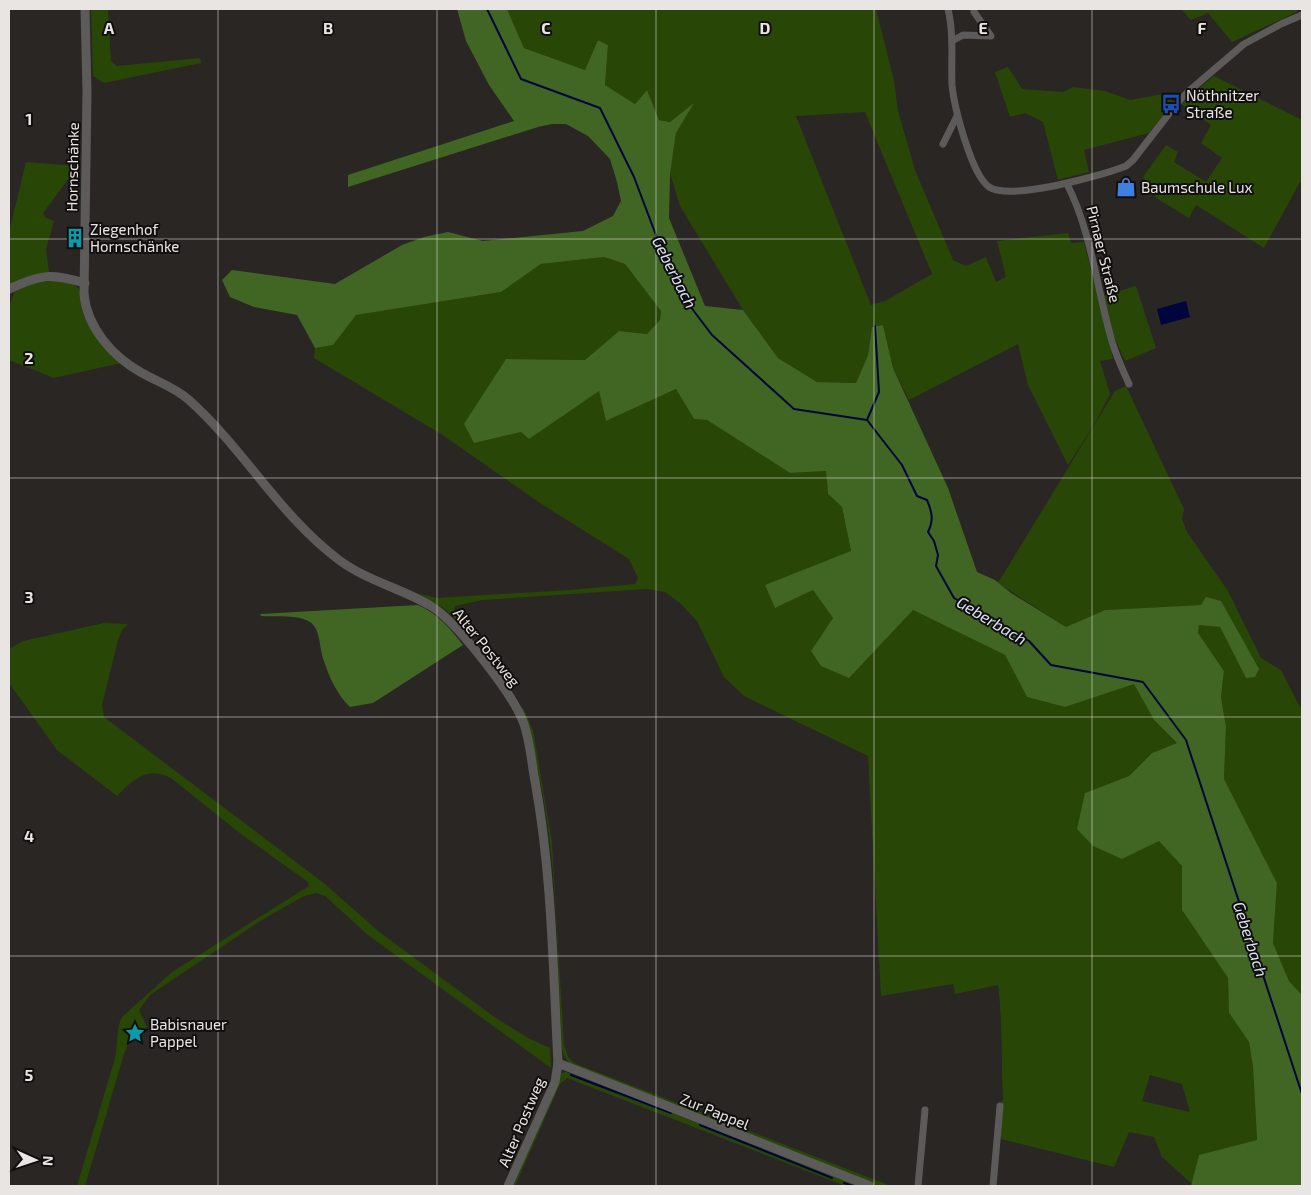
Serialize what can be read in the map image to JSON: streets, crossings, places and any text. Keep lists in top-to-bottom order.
{
  "streets": {
    "street": [
      "Hornschänke",
      "Pirnaer Straße",
      "Alter Postweg",
      "Zur Pappel"
    ]
  },
  "crossings": [
    ["Hornschänke", "Alter Postweg"],
    ["Alter Postweg", "Zur Pappel"]
  ],
  "water": ["Geberbach"],
  "places": {
    "bus stop": ["Nöthnitzer Straße"],
    "shop": ["Baumschule Lux"],
    "building": ["Ziegenhof Hornschänke"],
    "place": ["Babisnauer Pappel"]
  },
  "north": "right",
  "grid": {
    "columns": [
      "A",
      "B",
      "C",
      "D",
      "E",
      "F"
    ],
    "rows": [
      "1",
      "2",
      "3",
      "4",
      "5"
    ]
  }
}
